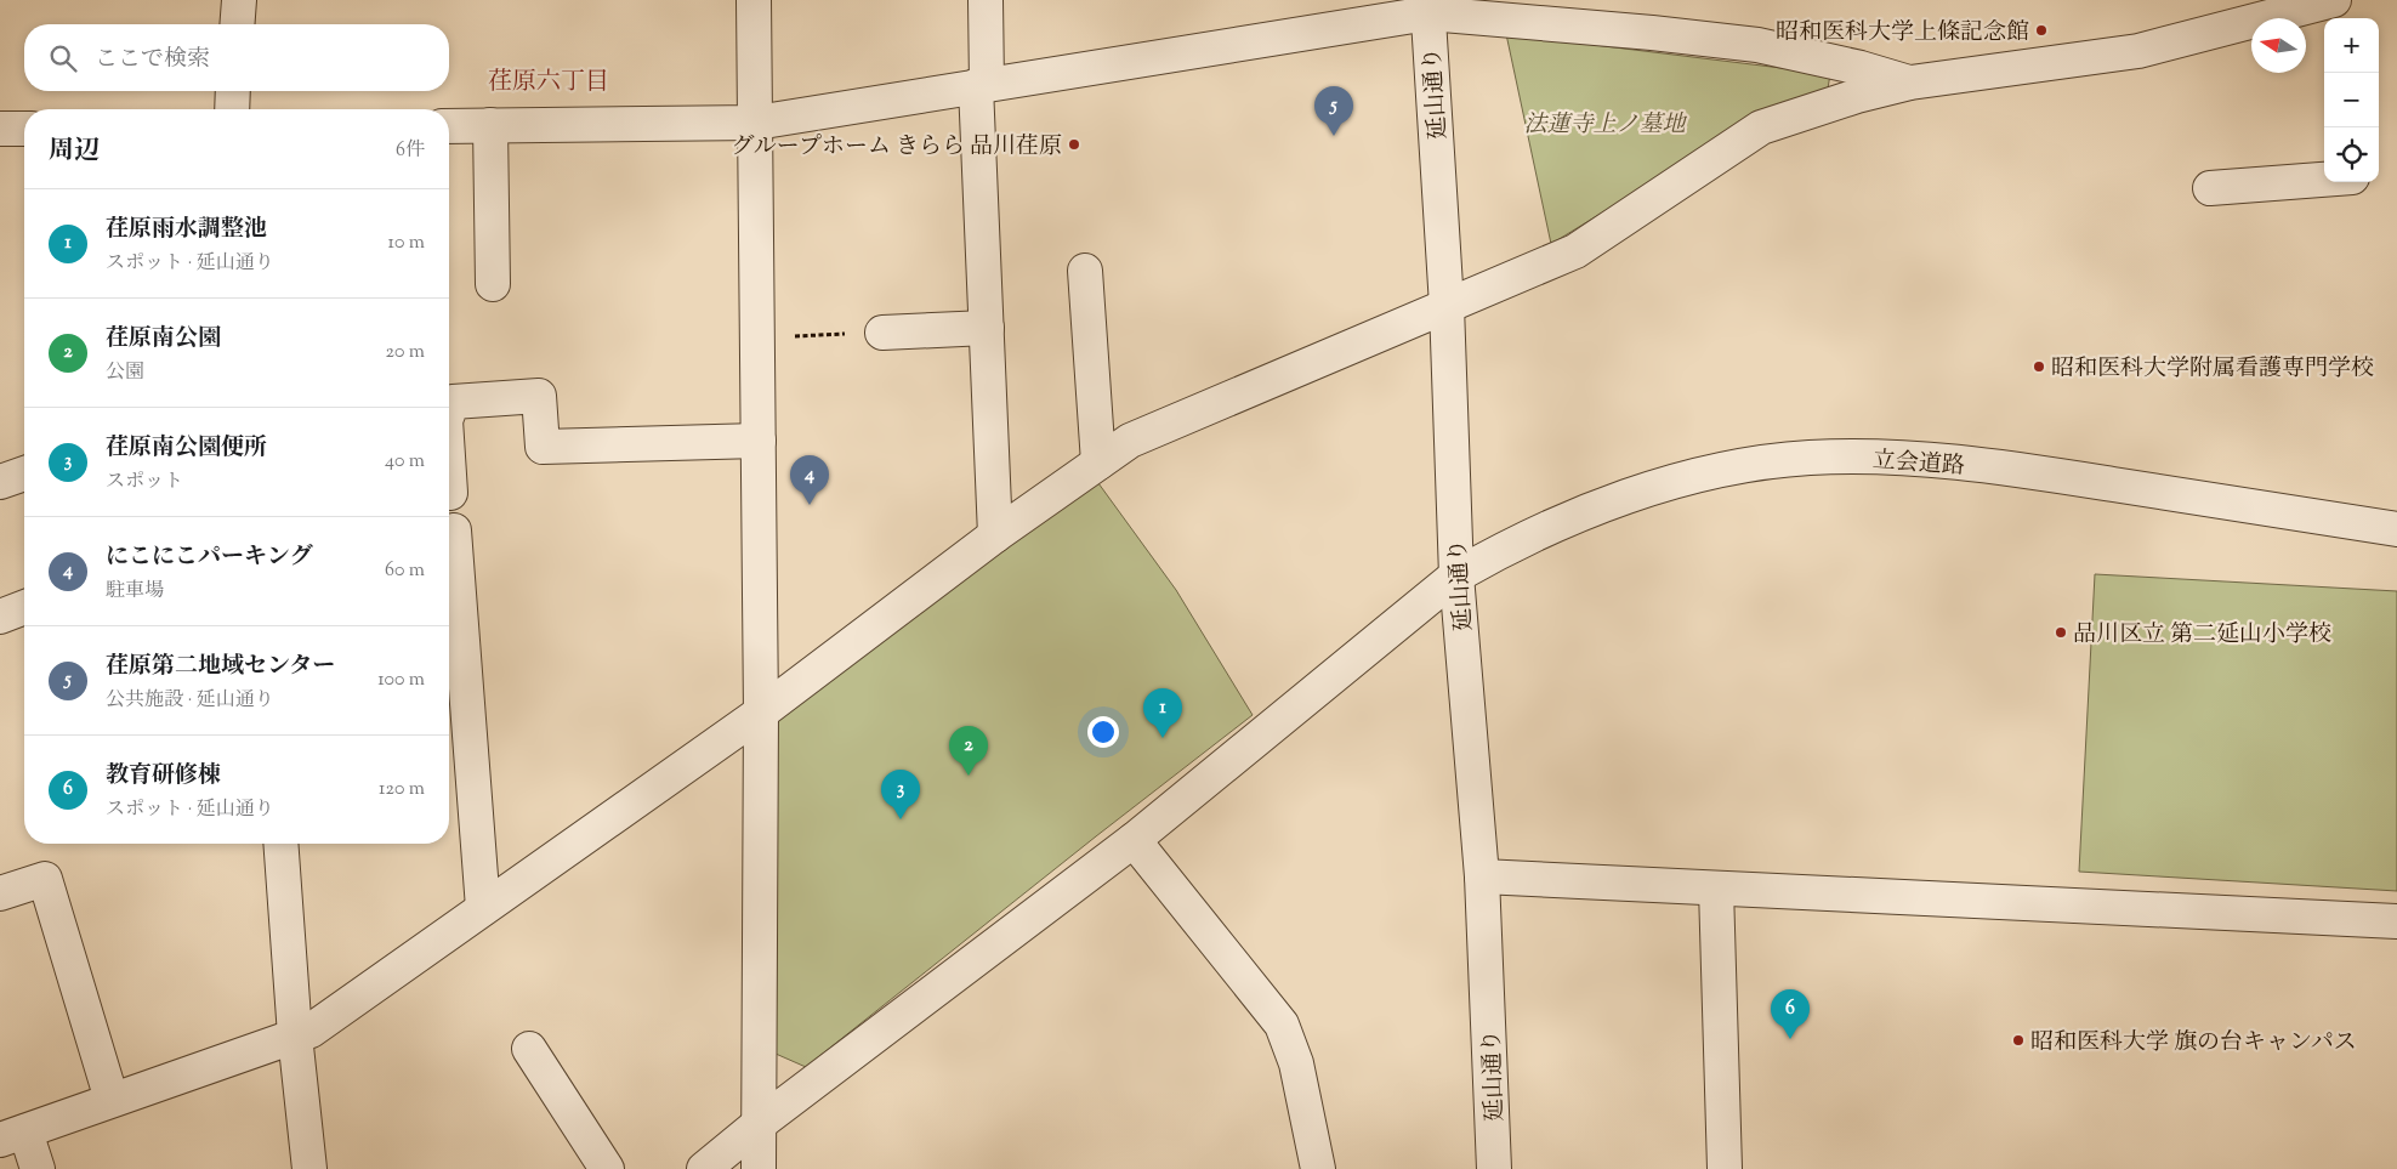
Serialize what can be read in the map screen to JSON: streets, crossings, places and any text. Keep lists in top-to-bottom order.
{
  "streets": {
    "street": ["延山通り", "立会道路"]
  },
  "crossings": [
    ["延山通り", "立会道路"]
  ],
  "districts": ["荏原六丁目"],
  "parks": ["法蓮寺上ノ墓地"],
  "places": [
    "昭和医科大学上條記念館",
    "グループホーム きらら 品川荏原",
    "昭和医科大学附属看護専門学校",
    "品川区立 第二延山小学校",
    "昭和医科大学 旗の台キャンパス"
  ],
  "north": "left",
  "page": {
    "map_buttons": ["+", "−"],
    "search": "ここで検索",
    "pins": [
      "5",
      "4",
      "1",
      "2",
      "3",
      "6"
    ],
    "heading": ["周辺", "6件"],
    "list": [
      {
        "mark": "1",
        "name": "荏原雨水調整池",
        "note": "スポット · 延山通り",
        "value": "10 m"
      },
      {
        "mark": "2",
        "name": "荏原南公園",
        "note": "公園",
        "value": "20 m"
      },
      {
        "mark": "3",
        "name": "荏原南公園便所",
        "note": "スポット",
        "value": "40 m"
      },
      {
        "mark": "4",
        "name": "にこにこパーキング",
        "note": "駐車場",
        "value": "60 m"
      },
      {
        "mark": "5",
        "name": "荏原第二地域センター",
        "note": "公共施設 · 延山通り",
        "value": "100 m"
      },
      {
        "mark": "6",
        "name": "教育研修棟",
        "note": "スポット · 延山通り",
        "value": "120 m"
      }
    ]
  }
}
